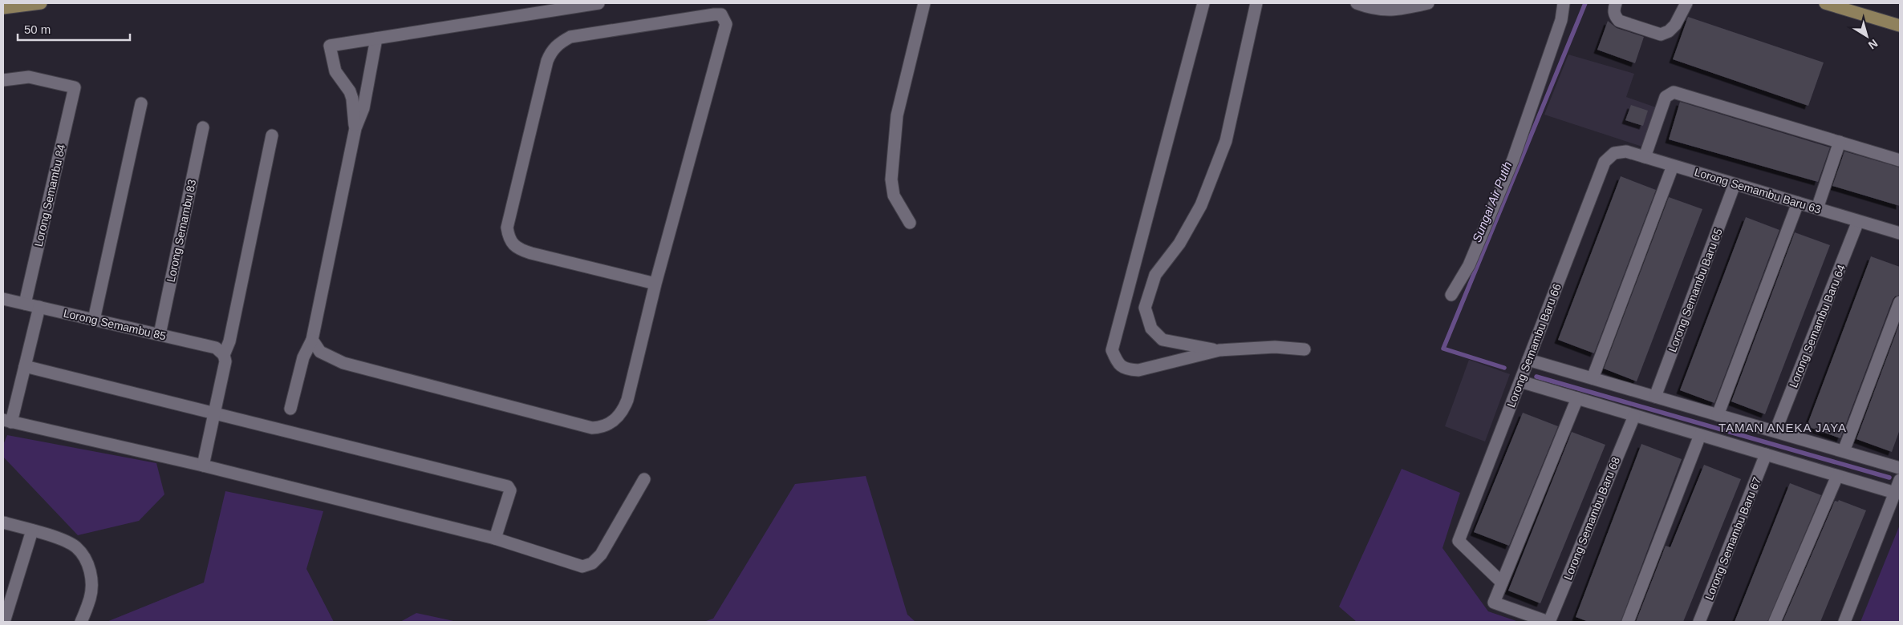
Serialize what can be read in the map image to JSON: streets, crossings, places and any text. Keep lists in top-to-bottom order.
{
  "streets": {
    "street": [
      "Lorong Semambu Baru 63",
      "Lorong Semambu 84",
      "Lorong Semambu 83",
      "Lorong Semambu Baru 65",
      "Lorong Semambu 85",
      "Lorong Semambu Baru 64",
      "Lorong Semambu Baru 66",
      "Lorong Semambu Baru 68",
      "Lorong Semambu Baru 67"
    ]
  },
  "crossings": [
    ["Lorong Semambu Baru 63", "Lorong Semambu Baru 65"],
    ["Lorong Semambu Baru 63", "Lorong Semambu Baru 64"],
    ["Lorong Semambu Baru 63", "Lorong Semambu Baru 66"],
    ["Lorong Semambu 84", "Lorong Semambu 85"],
    ["Lorong Semambu 83", "Lorong Semambu 85"]
  ],
  "districts": ["TAMAN ANEKA JAYA"],
  "water": ["Sungai Air Putih"],
  "scale_bar": "50 m",
  "north": "bottom right"
}
